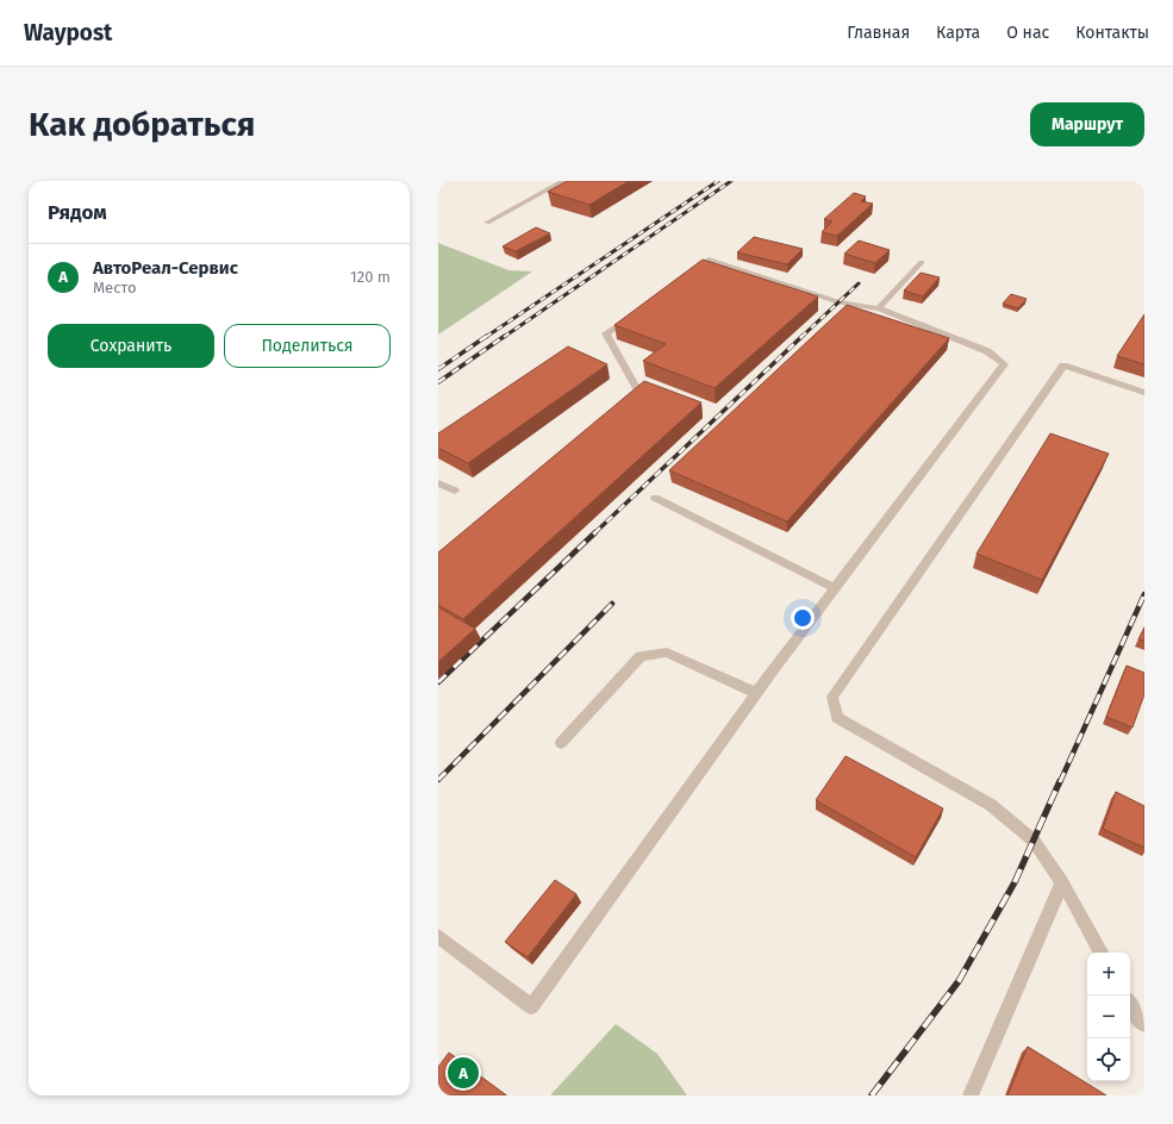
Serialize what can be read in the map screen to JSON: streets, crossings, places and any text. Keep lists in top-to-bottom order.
{
  "page": {
    "header": "Waypost",
    "nav": [
      "Главная",
      "Карта",
      "О нас",
      "Контакты"
    ],
    "buttons": [
      "Маршрут",
      ["Сохранить", "Поделиться"]
    ],
    "title": "Как добраться",
    "heading": "Рядом",
    "list": [
      {
        "mark": "A",
        "name": "АвтоРеал-Сервис",
        "note": "Место",
        "value": "120 m"
      }
    ],
    "map_buttons": ["+", "−"],
    "pins": "A"
  }
}
